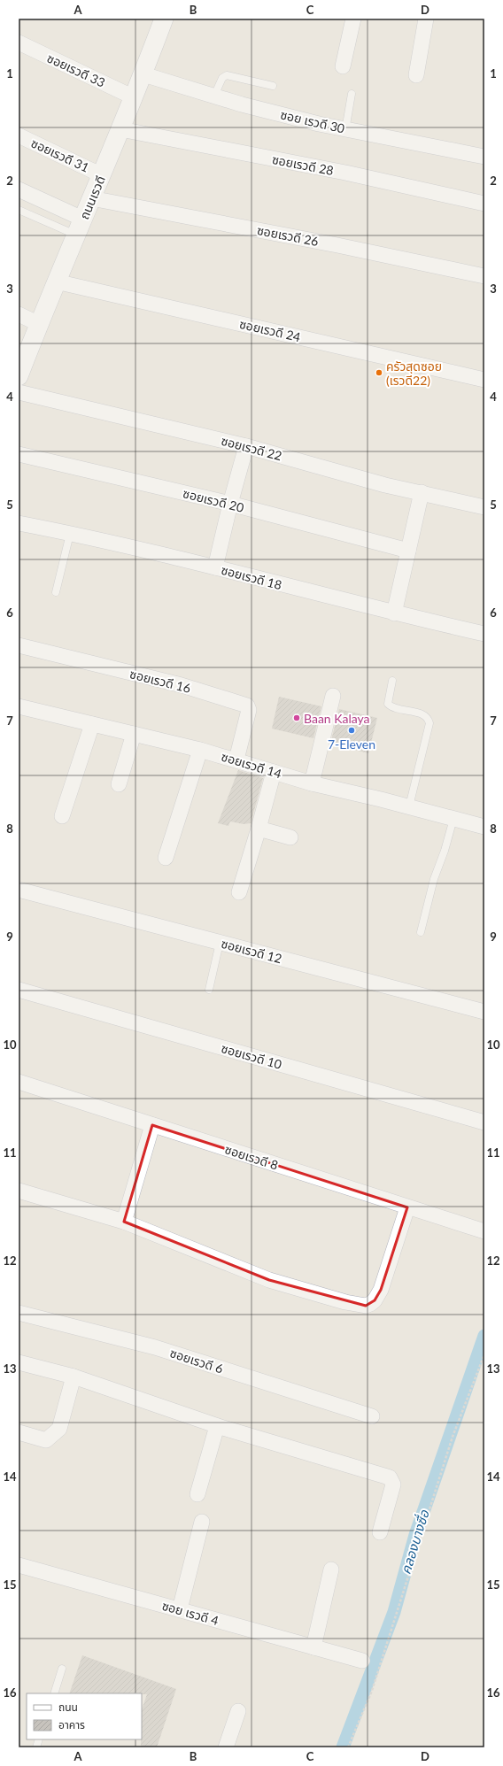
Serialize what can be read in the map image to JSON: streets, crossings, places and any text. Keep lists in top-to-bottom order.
{
  "streets": {
    "street": [
      "ซอยเรวดี 33",
      "ซอย เรวดี 30",
      "ซอยเรวดี 31",
      "ซอยเรวดี 28",
      "ถนนเรวดี",
      "ซอยเรวดี 26",
      "ซอยเรวดี 24",
      "ซอยเรวดี 22",
      "ซอยเรวดี 20",
      "ซอยเรวดี 18",
      "ซอยเรวดี 16",
      "ซอยเรวดี 14",
      "ซอยเรวดี 12",
      "ซอยเรวดี 10",
      "ซอยเรวดี 8",
      "ซอยเรวดี 6",
      "ซอย เรวดี 4"
    ]
  },
  "crossings": [
    ["ซอยเรวดี 33", "ถนนเรวดี"],
    ["ซอย เรวดี 30", "ถนนเรวดี"],
    ["ซอยเรวดี 31", "ถนนเรวดี"],
    ["ซอยเรวดี 28", "ถนนเรวดี"],
    ["ถนนเรวดี", "ซอยเรวดี 26"],
    ["ถนนเรวดี", "ซอยเรวดี 24"],
    ["ซอยเรวดี 16", "ซอยเรวดี 14"]
  ],
  "water": ["คลองบางซื่อ"],
  "places": ["ครัวสุดซอย (เรวดี22)", "Baan Kalaya", "7-Eleven"],
  "legend": ["ถนน", "อาคาร"],
  "grid": {
    "columns": [
      "A",
      "B",
      "C",
      "D"
    ],
    "rows": [
      "1",
      "2",
      "3",
      "4",
      "5",
      "6",
      "7",
      "8",
      "9",
      "10",
      "11",
      "12",
      "13",
      "14",
      "15",
      "16"
    ]
  }
}
